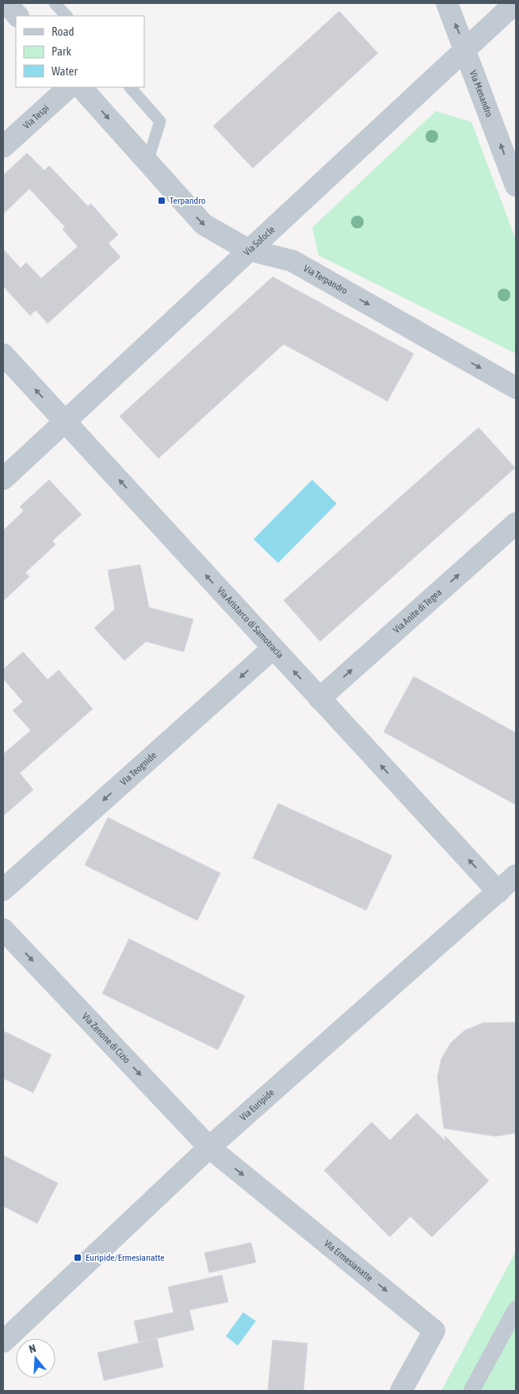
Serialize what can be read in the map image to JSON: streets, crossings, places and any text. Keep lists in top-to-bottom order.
{
  "streets": {
    "street": [
      "Via Menandro",
      "Via Tespi",
      "Via Sofocle",
      "Via Terpandro",
      "Via Anite di Tegea",
      "Via Aristarco di Samotracia",
      "Via Teognide",
      "Via Zenone di Cizio",
      "Via Euripide",
      "Via Ermesianatte"
    ]
  },
  "crossings": [
    ["Via Menandro", "Via Sofocle"],
    ["Via Sofocle", "Via Terpandro"],
    ["Via Sofocle", "Via Aristarco di Samotracia"],
    ["Via Anite di Tegea", "Via Aristarco di Samotracia"],
    ["Via Aristarco di Samotracia", "Via Teognide"],
    ["Via Aristarco di Samotracia", "Via Euripide"],
    ["Via Zenone di Cizio", "Via Euripide"],
    ["Via Zenone di Cizio", "Via Ermesianatte"],
    ["Via Euripide", "Via Ermesianatte"]
  ],
  "one_way": [
    "Via Menandro",
    "Via Terpandro",
    "Via Anite di Tegea",
    "Via Aristarco di Samotracia",
    "Via Teognide",
    "Via Zenone di Cizio",
    "Via Ermesianatte"
  ],
  "places": {
    "transit": ["Terpandro", "Euripide/Ermesianatte"]
  },
  "legend": ["Road", "Park", "Water"],
  "north": "top"
}
